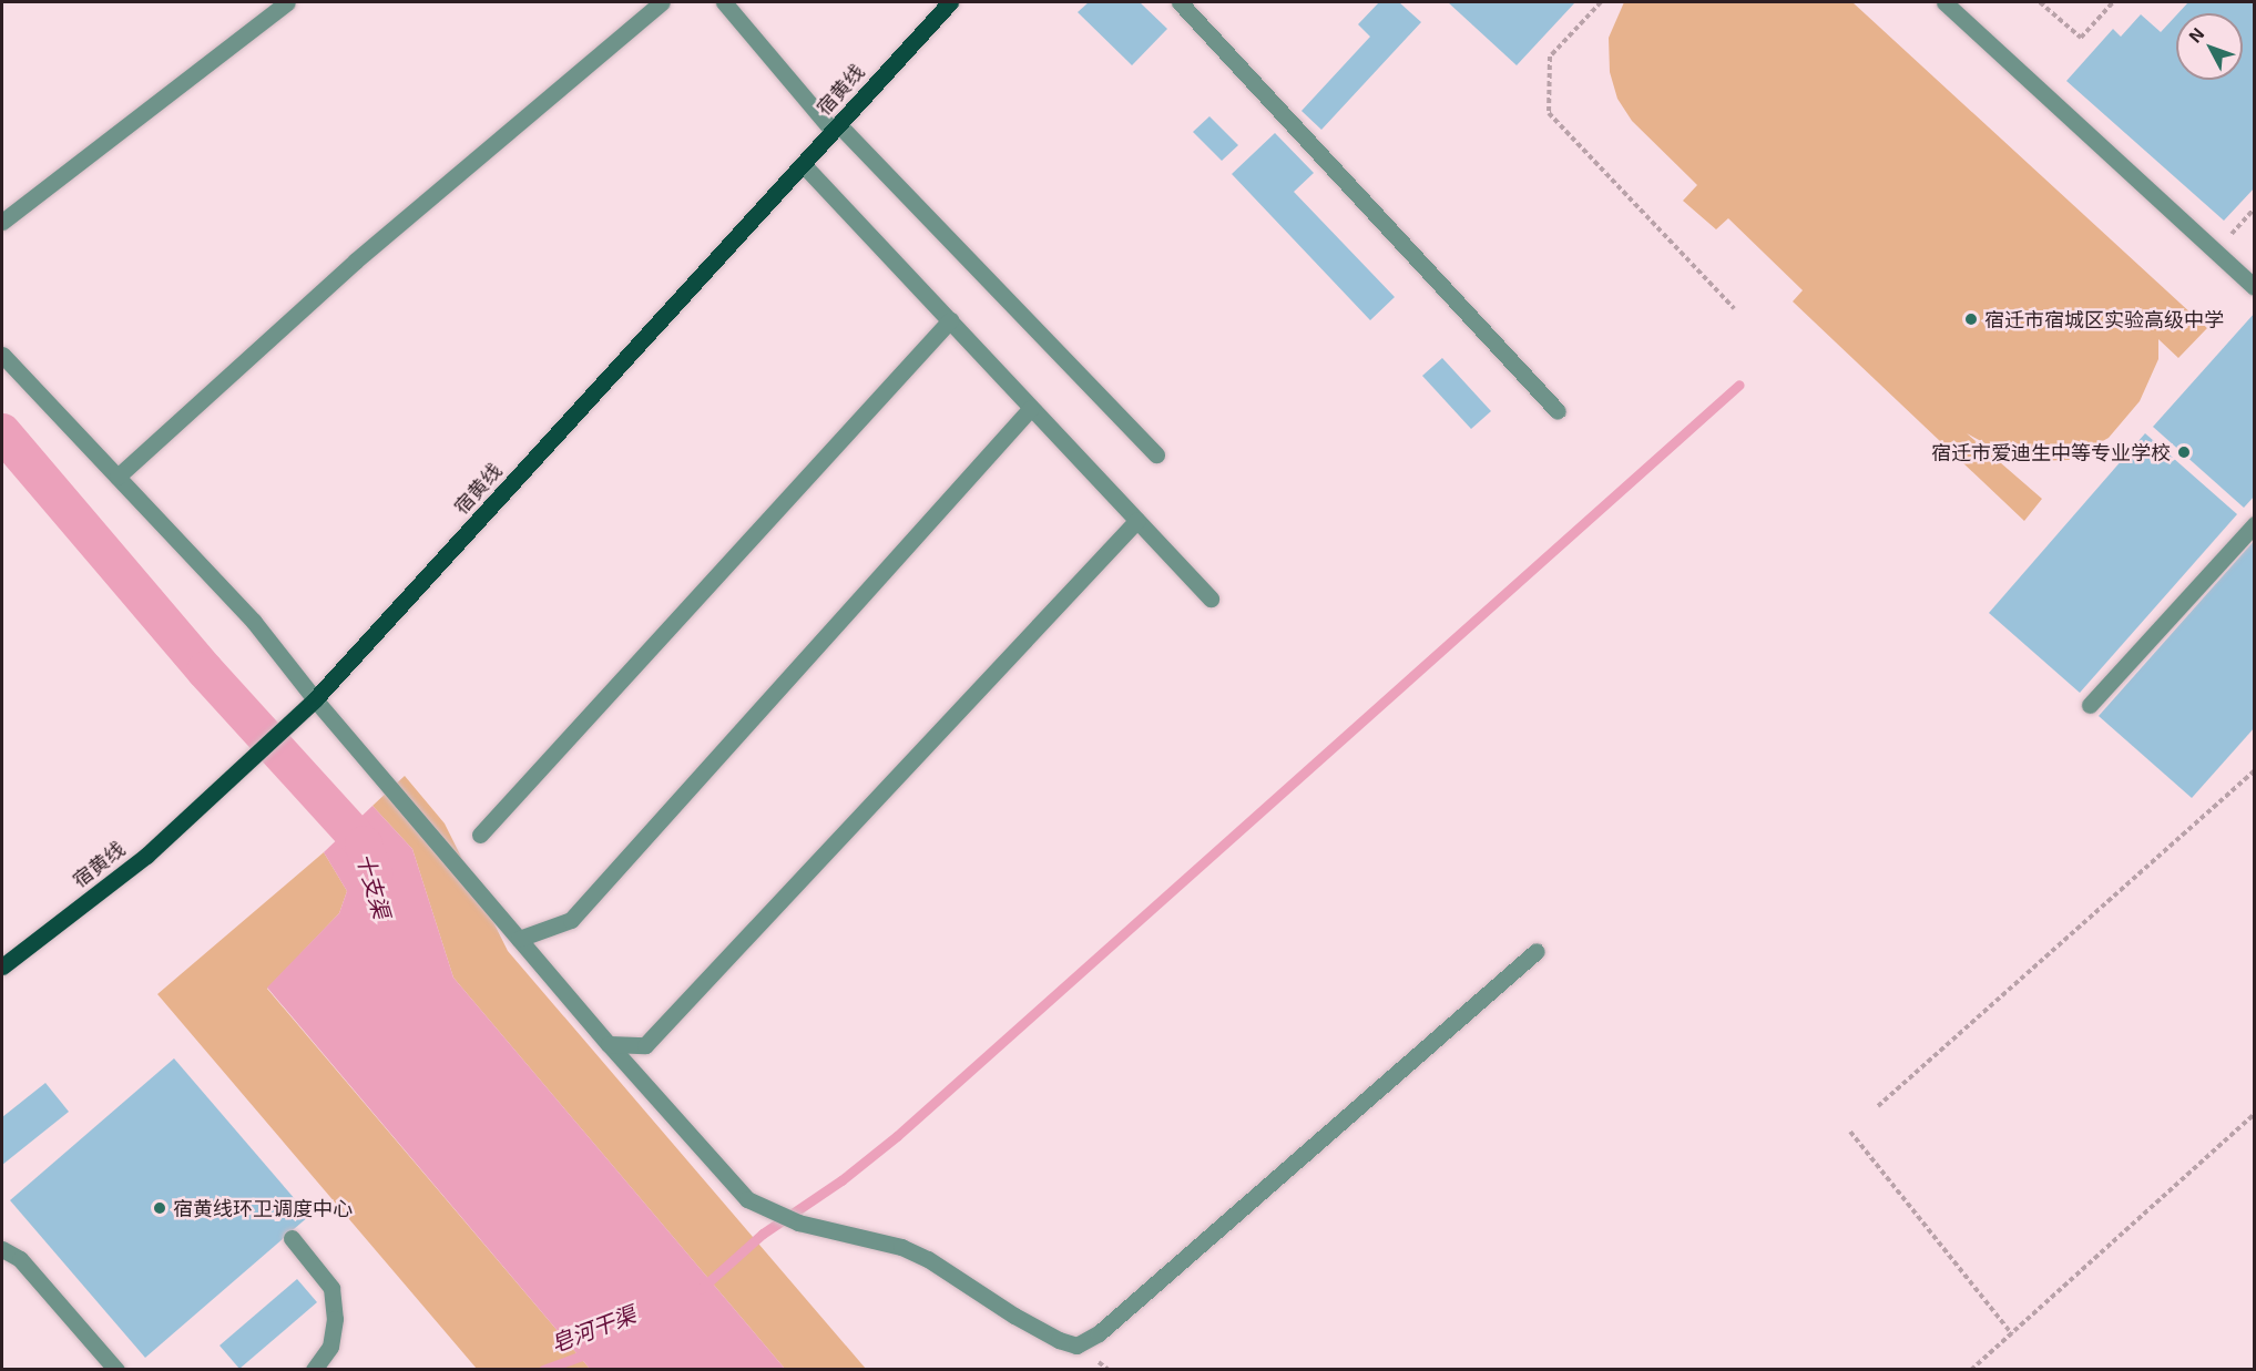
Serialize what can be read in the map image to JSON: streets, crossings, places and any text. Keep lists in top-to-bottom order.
{
  "streets": {
    "main road": ["宿黄线"]
  },
  "water": ["十支渠", "皂河干渠"],
  "places": ["宿迁市宿城区实验高级中学", "宿迁市爱迪生中等专业学校", "宿黄线环卫调度中心"],
  "north": "top left"
}
